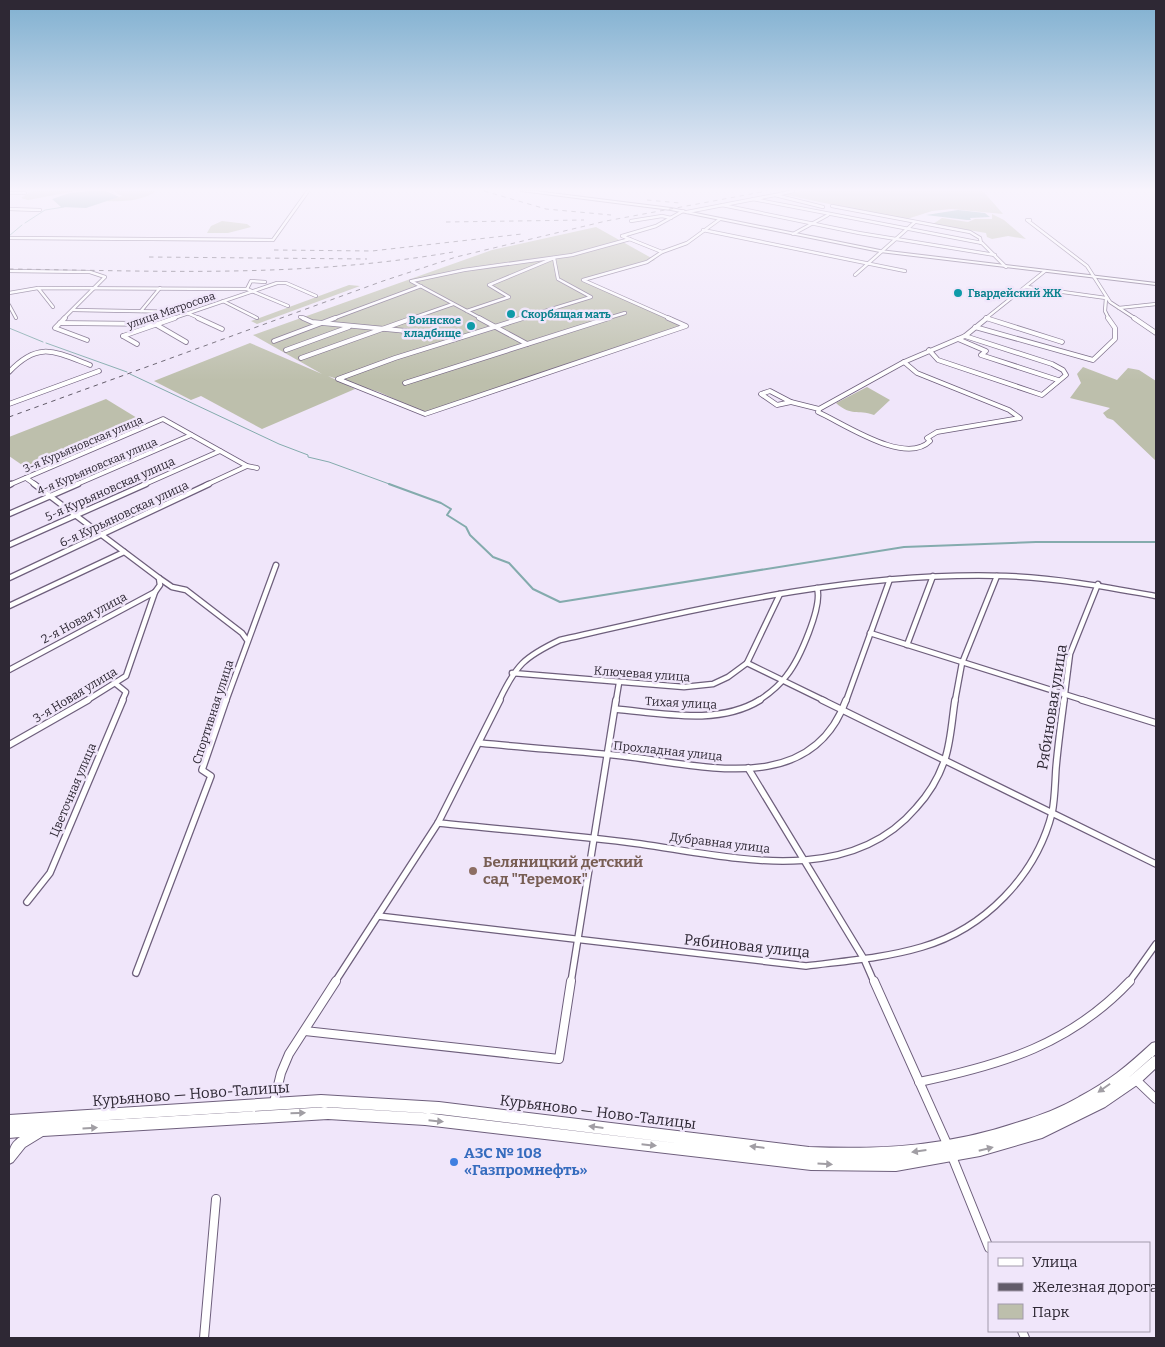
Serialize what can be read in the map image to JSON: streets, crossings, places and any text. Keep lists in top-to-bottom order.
{
  "streets": {
    "main road": ["Курьяново — Ново-Талицы"],
    "street": [
      "улица Матросова",
      "3-я Курьяновская улица",
      "4-я Курьяновская улица",
      "5-я Курьяновская улица",
      "6-я Курьяновская улица",
      "2-я Новая улица",
      "Ключевая улица",
      "3-я Новая улица",
      "Тихая улица",
      "Рябиновая улица",
      "Спортивная улица",
      "Прохладная улица",
      "Цветочная улица",
      "Дубравная улица"
    ]
  },
  "crossings": [
    ["3-я Курьяновская улица", "4-я Курьяновская улица"],
    ["2-я Новая улица", "3-я Новая улица"],
    ["3-я Новая улица", "Цветочная улица"]
  ],
  "places": [
    "Гвардейский ЖК",
    "Скорбящая мать",
    "Воинское кладбище",
    "Беляницкий детский сад \"Теремок\"",
    "АЗС № 108 «Газпромнефть»"
  ],
  "legend": ["Улица", "Железная дорога", "Парк"]
}
